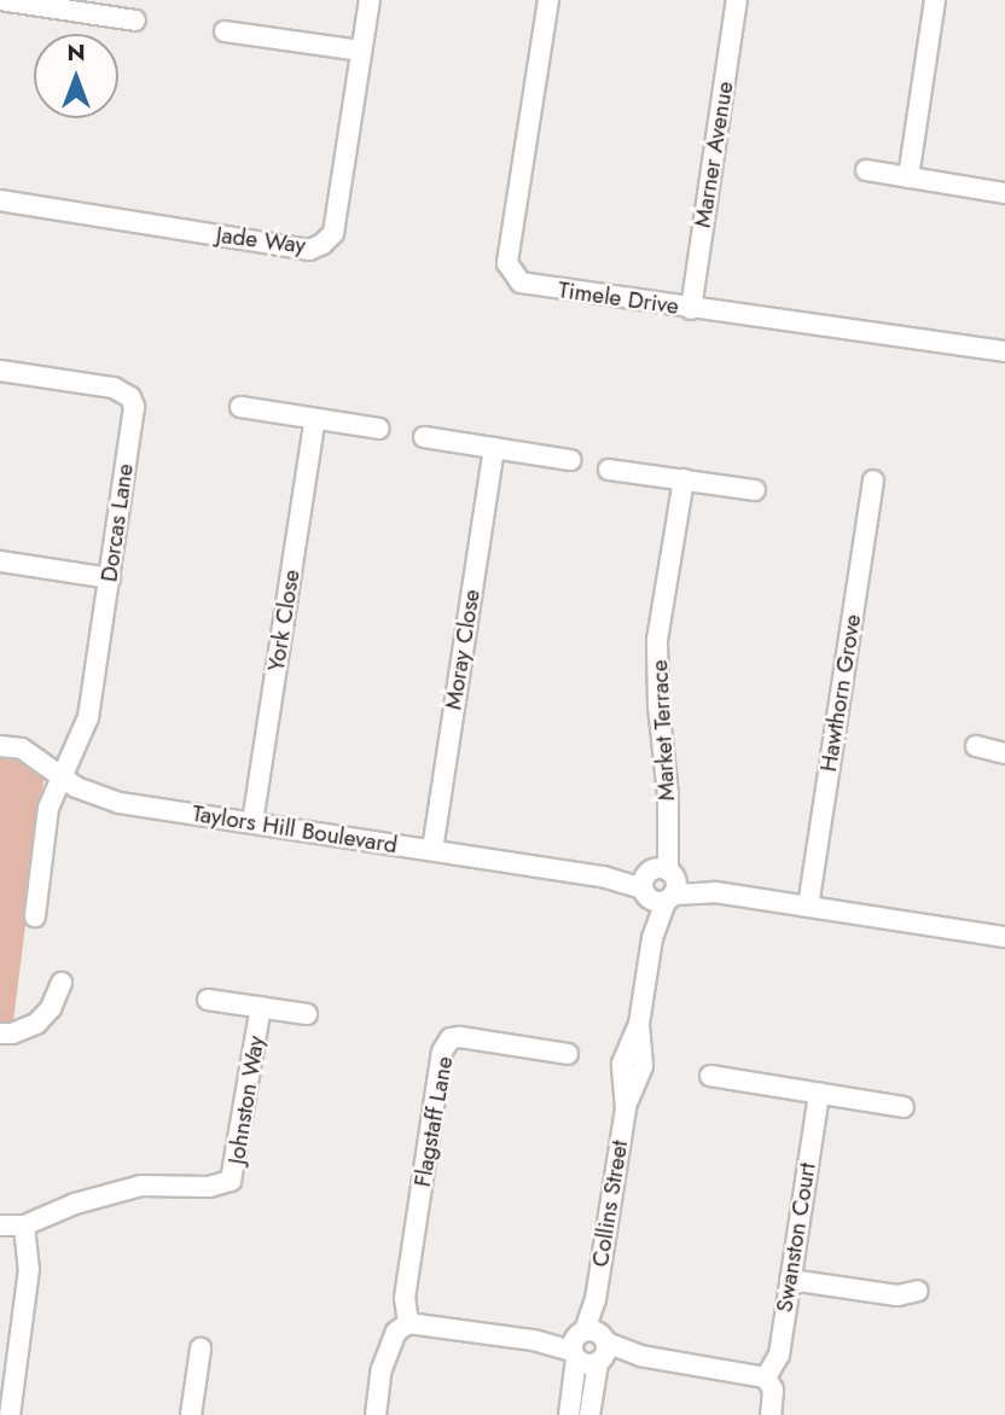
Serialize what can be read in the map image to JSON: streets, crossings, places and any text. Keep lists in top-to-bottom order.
{
  "streets": {
    "street": [
      "Marner Avenue",
      "Jade Way",
      "Timele Drive",
      "Dorcas Lane",
      "York Close",
      "Moray Close",
      "Hawthorn Grove",
      "Market Terrace",
      "Taylors Hill Boulevard",
      "Johnston Way",
      "Flagstaff Lane",
      "Collins Street",
      "Swanston Court"
    ]
  },
  "crossings": [
    ["Marner Avenue", "Timele Drive"],
    ["Dorcas Lane", "Taylors Hill Boulevard"],
    ["York Close", "Taylors Hill Boulevard"],
    ["Moray Close", "Taylors Hill Boulevard"],
    ["Hawthorn Grove", "Taylors Hill Boulevard"],
    ["Market Terrace", "Taylors Hill Boulevard"],
    ["Market Terrace", "Collins Street"],
    ["Taylors Hill Boulevard", "Collins Street"]
  ],
  "north": "top"
}
